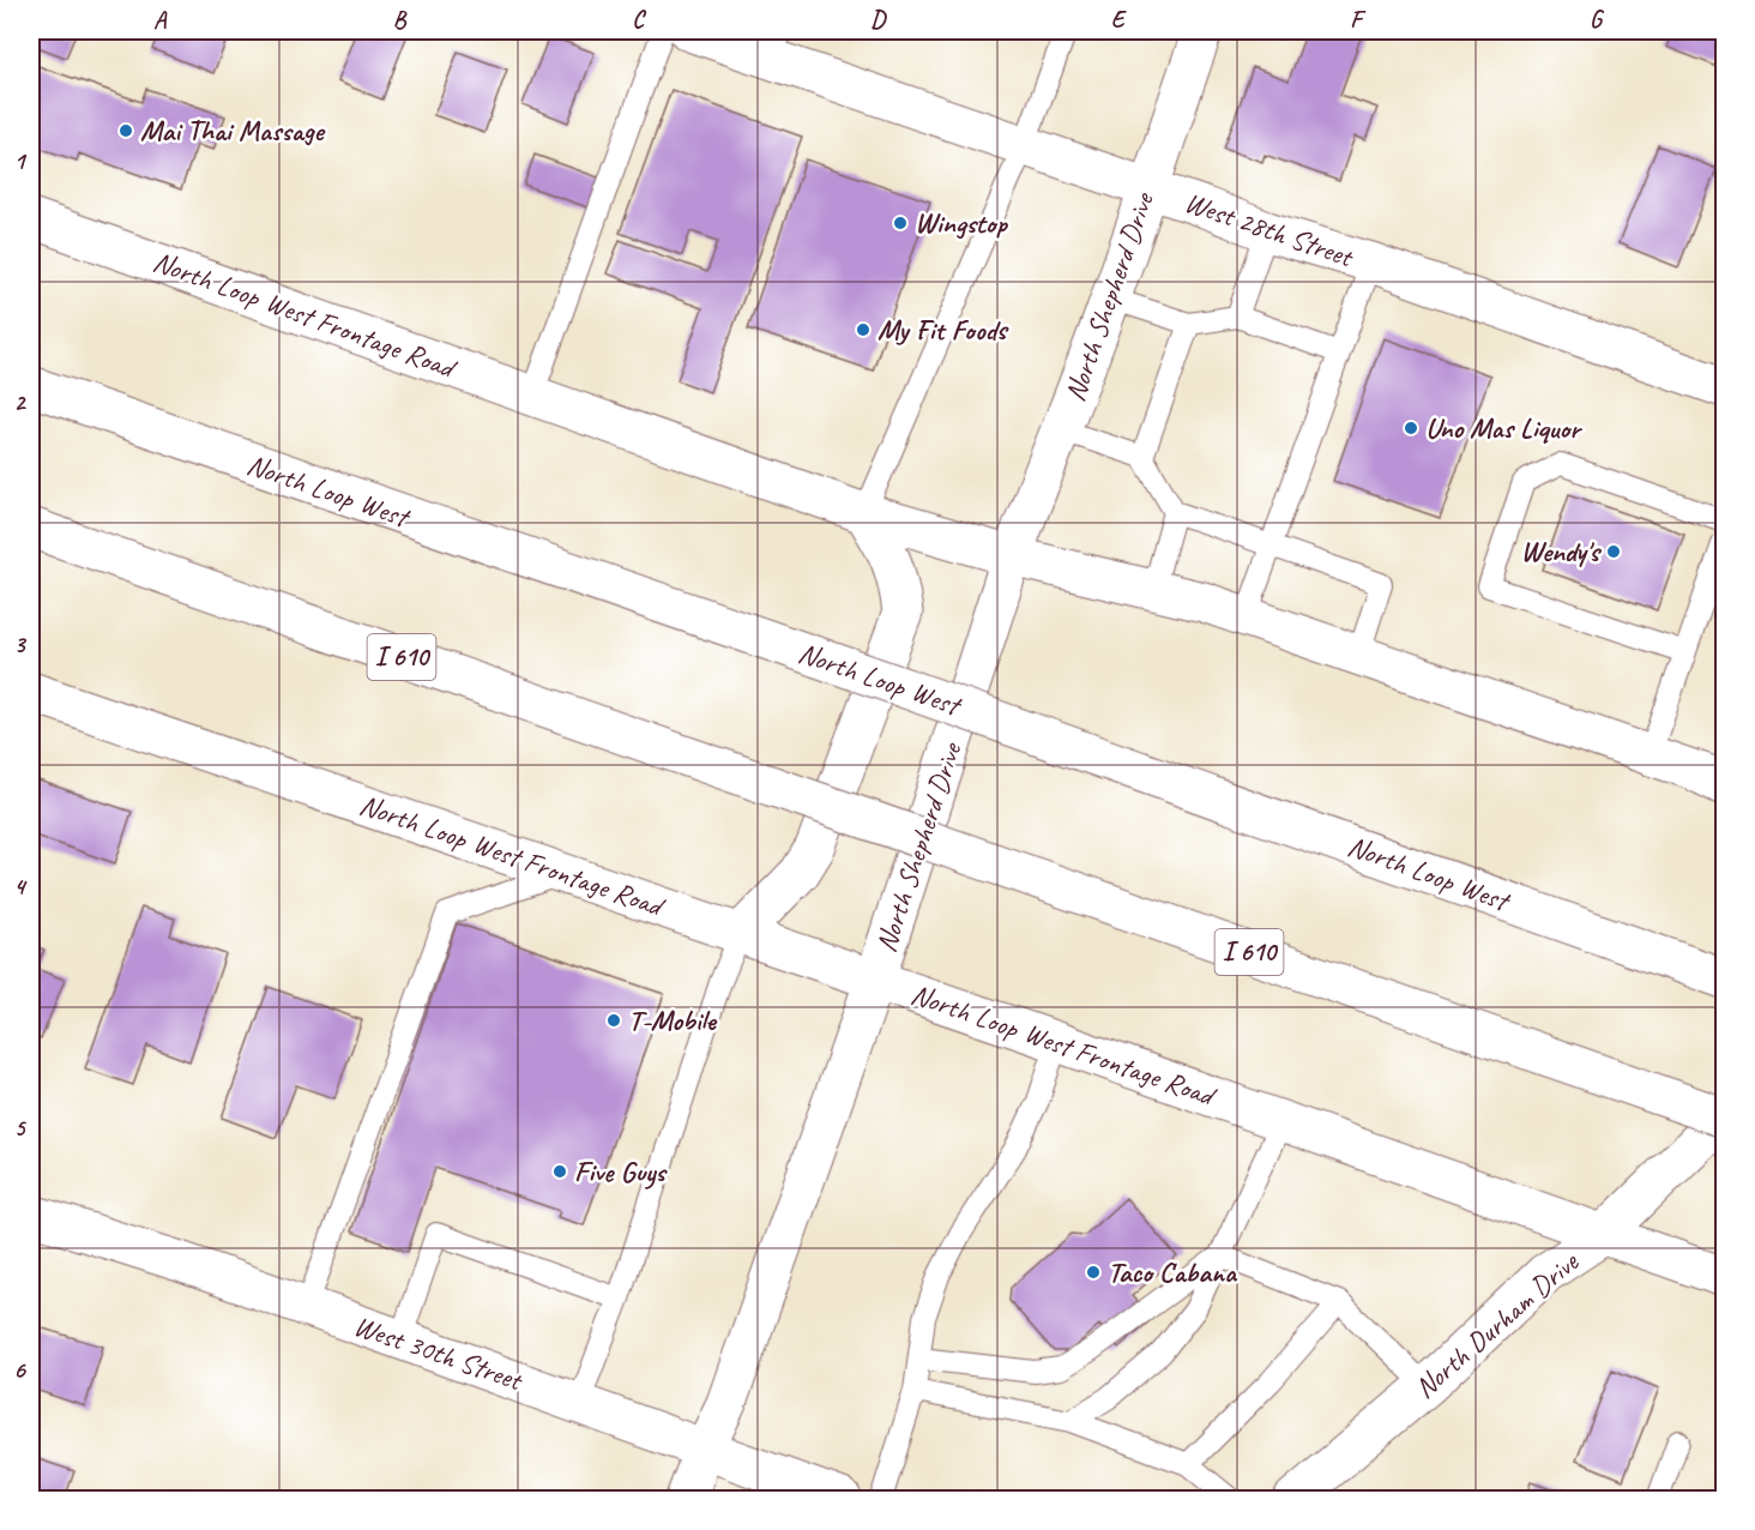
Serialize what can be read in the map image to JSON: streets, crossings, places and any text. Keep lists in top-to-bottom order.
{
  "streets": {
    "main road": [
      "West 28th Street",
      "North Shepherd Drive",
      "North Loop West Frontage Road",
      "North Loop West",
      "I 610",
      "North Durham Drive",
      "West 30th Street"
    ]
  },
  "crossings": [
    ["West 28th Street", "North Shepherd Drive"],
    ["North Shepherd Drive", "North Loop West Frontage Road"],
    ["North Shepherd Drive", "West 30th Street"],
    ["North Loop West Frontage Road", "North Durham Drive"],
    ["I 610", "North Durham Drive"]
  ],
  "places": [
    "Mai Thai Massage",
    "Wingstop",
    "My Fit Foods",
    "Uno Mas Liquor",
    "Wendy's",
    "T-Mobile",
    "Five Guys",
    "Taco Cabana"
  ],
  "grid": {
    "columns": [
      "A",
      "B",
      "C",
      "D",
      "E",
      "F",
      "G"
    ],
    "rows": [
      "1",
      "2",
      "3",
      "4",
      "5",
      "6"
    ]
  }
}
